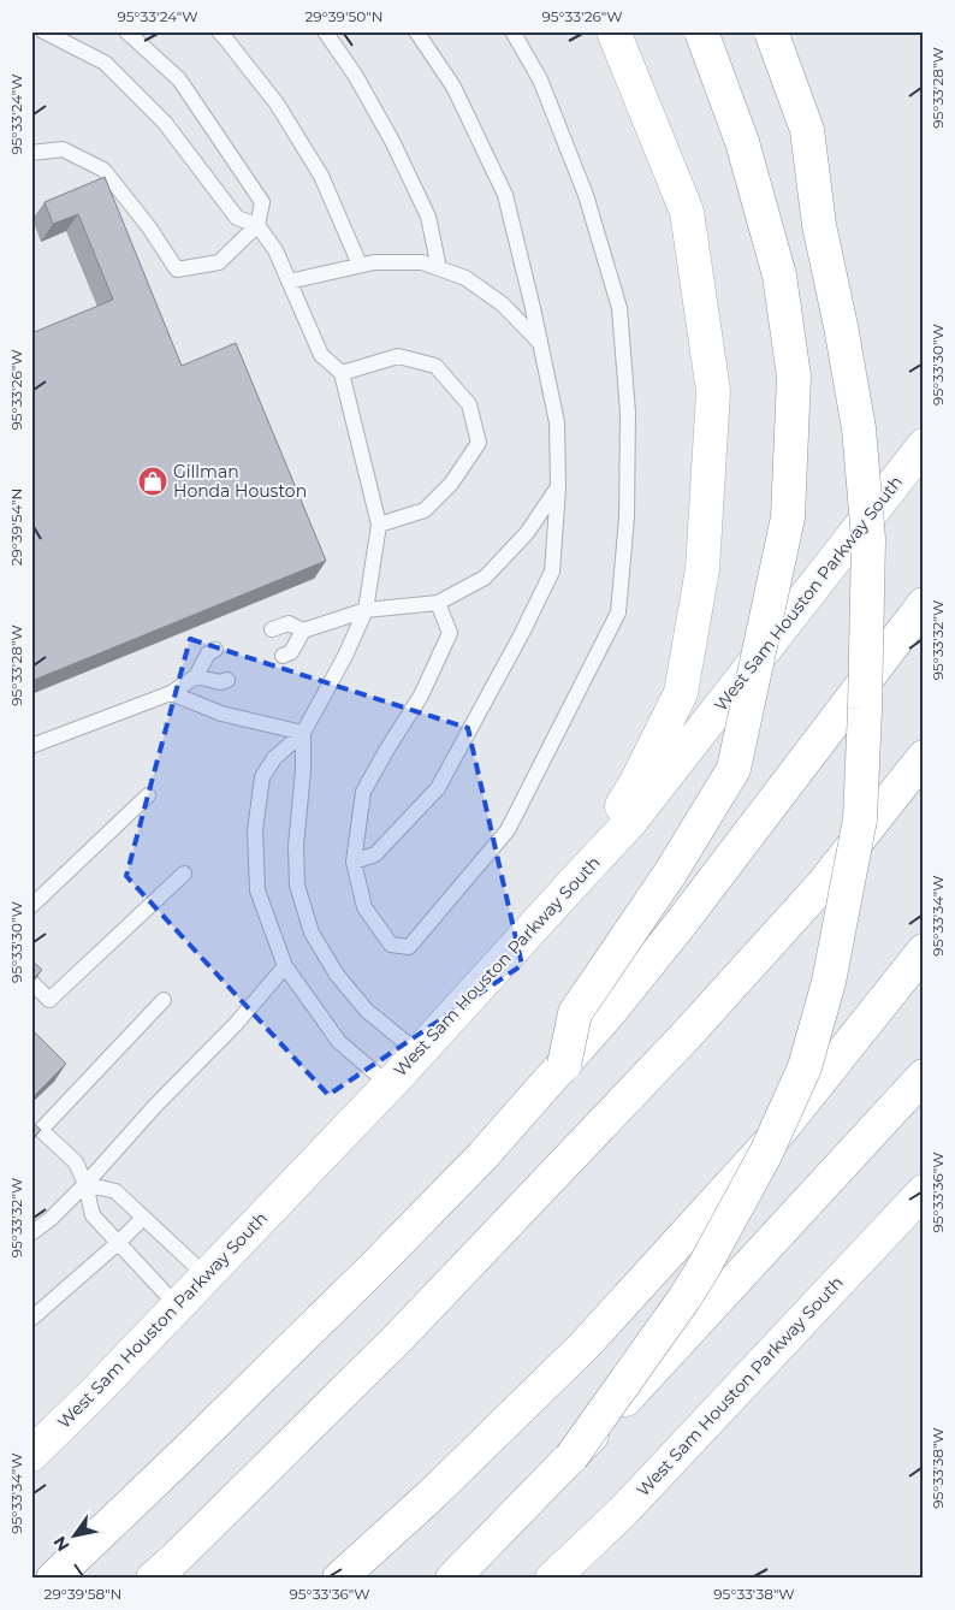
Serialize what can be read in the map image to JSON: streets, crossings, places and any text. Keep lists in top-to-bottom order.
{
  "streets": {
    "main road": ["West Sam Houston Parkway South"]
  },
  "places": {
    "shop": ["Gillman Honda Houston"]
  },
  "north": "bottom left",
  "coordinates": [
    "95°33'24\"W",
    "29°39'50\"N",
    "95°33'26\"W",
    "95°33'28\"W",
    "95°33'30\"W",
    "29°39'54\"N",
    "95°33'32\"W",
    "95°33'34\"W",
    "95°33'36\"W",
    "95°33'38\"W",
    "29°39'58\"N"
  ]
}
